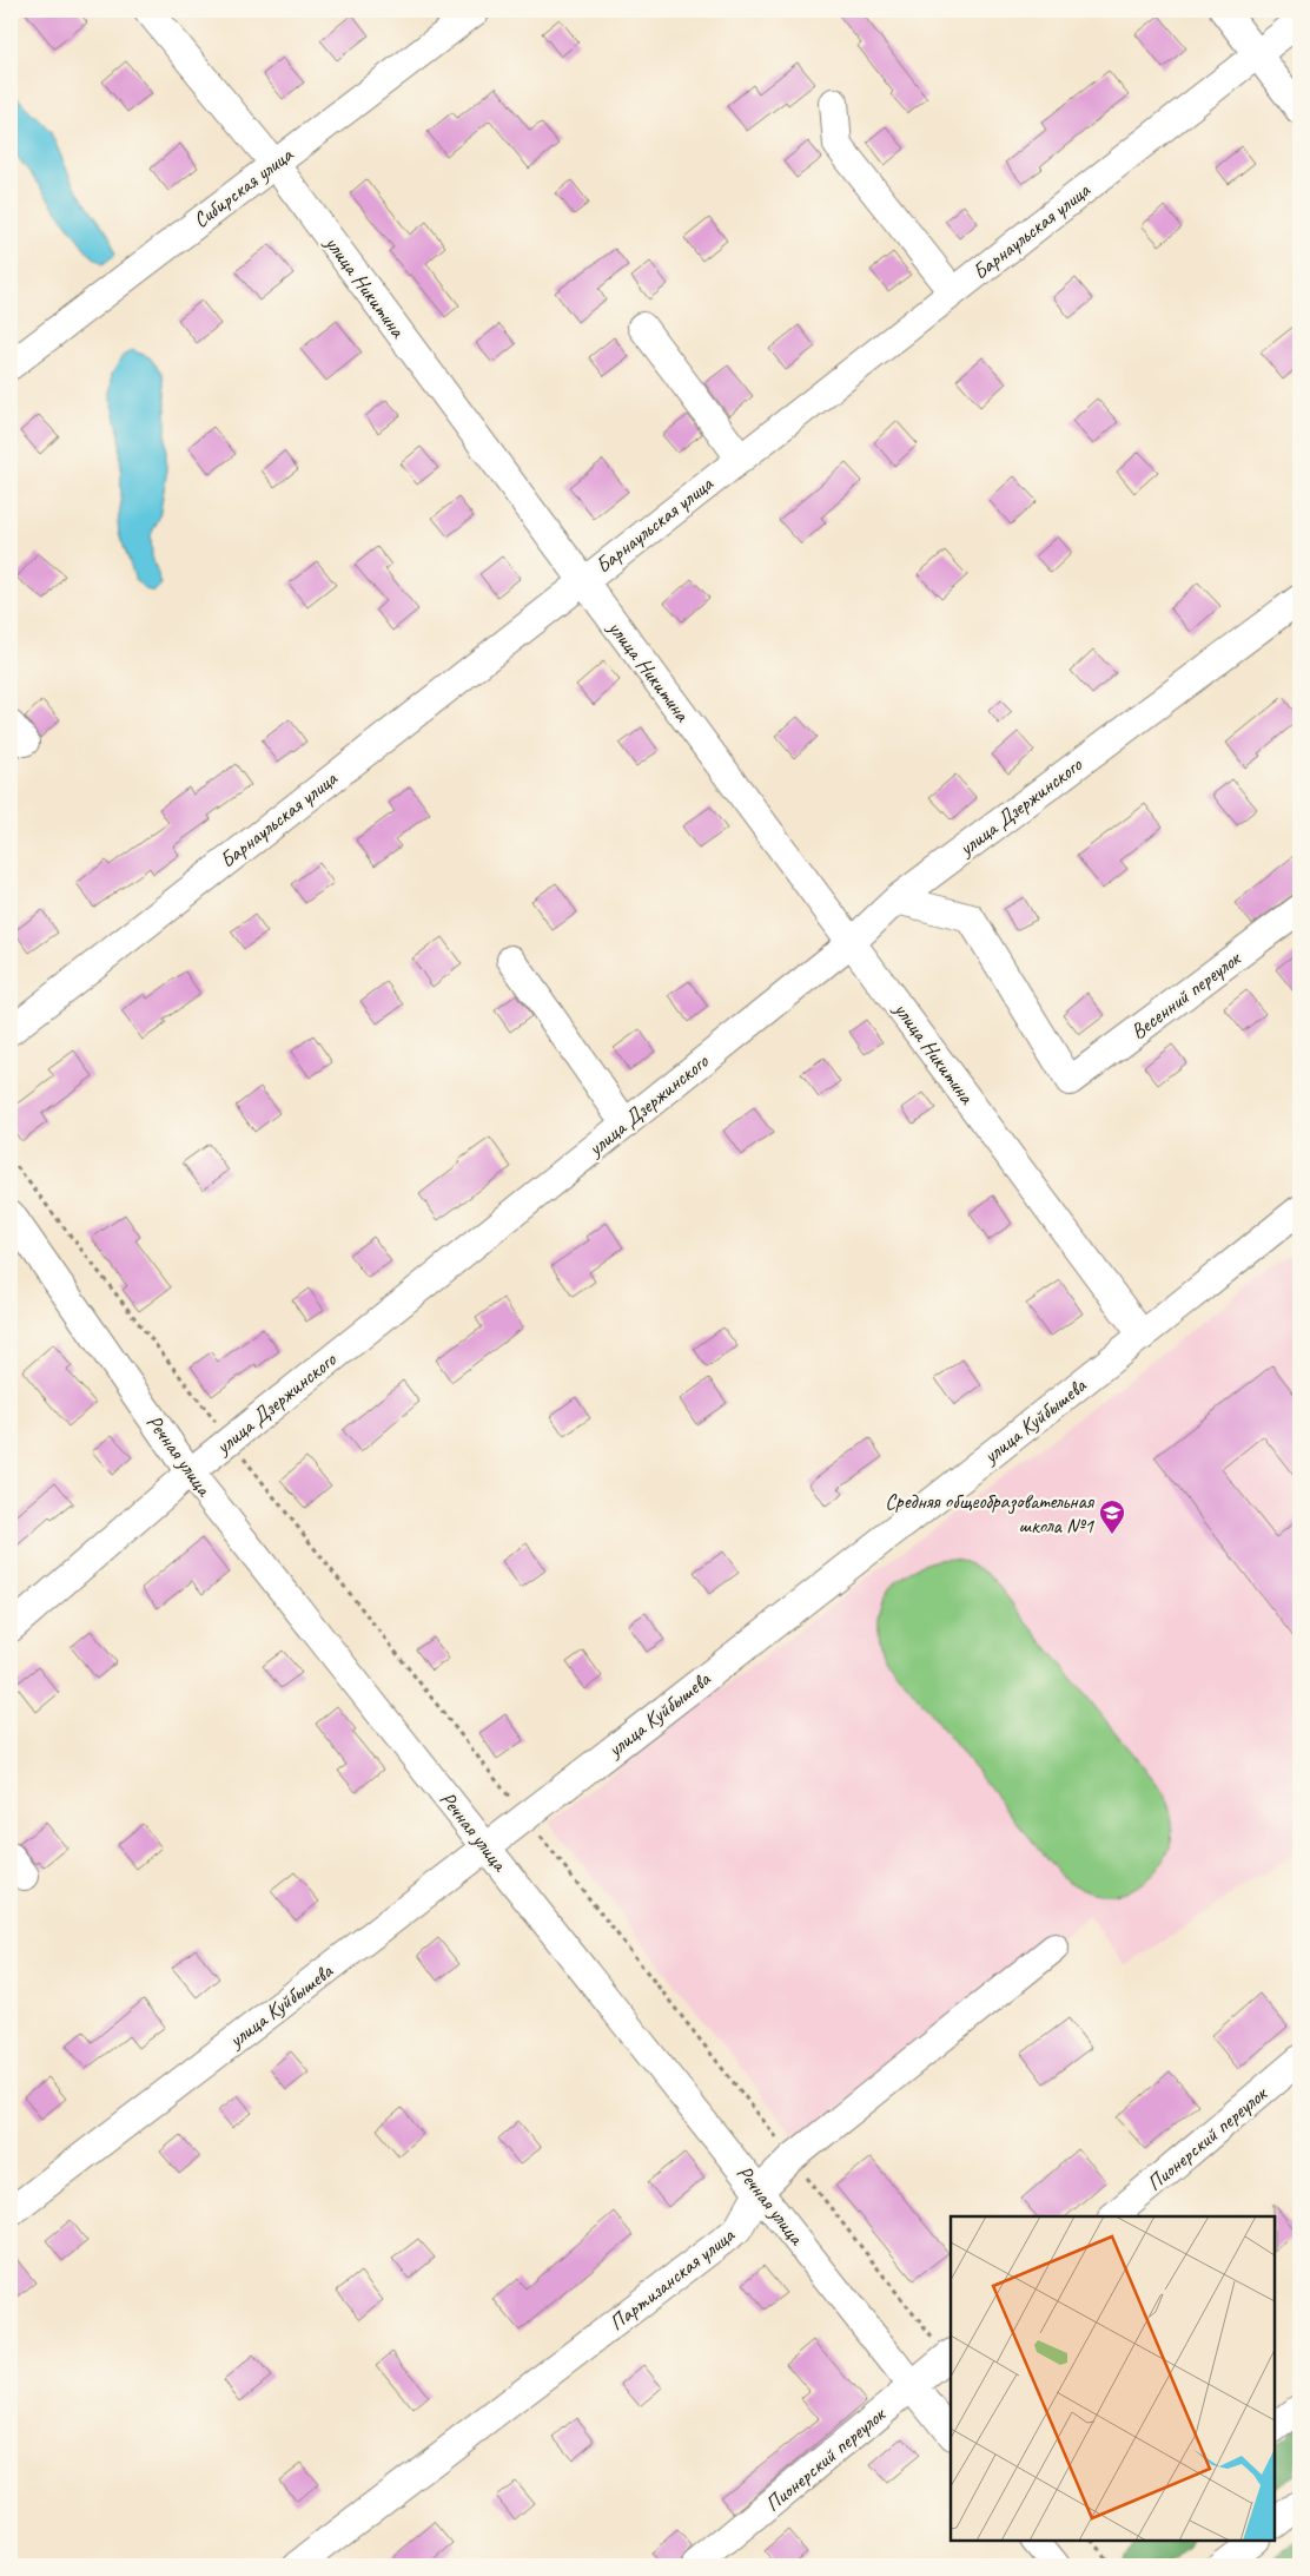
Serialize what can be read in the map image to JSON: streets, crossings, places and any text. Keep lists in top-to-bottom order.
{
  "streets": {
    "street": [
      "Сибирская улица",
      "Барнаульская улица",
      "улица Никитина",
      "улица Дзержинского",
      "Весенний переулок",
      "улица Куйбышева",
      "Речная улица",
      "Пионерский переулок",
      "Партизанская улица"
    ]
  },
  "crossings": [
    ["Сибирская улица", "улица Никитина"],
    ["Барнаульская улица", "улица Никитина"],
    ["улица Никитина", "улица Дзержинского"],
    ["улица Никитина", "улица Куйбышева"],
    ["улица Дзержинского", "Весенний переулок"],
    ["улица Дзержинского", "Речная улица"],
    ["улица Куйбышева", "Речная улица"],
    ["Речная улица", "Пионерский переулок"],
    ["Речная улица", "Партизанская улица"]
  ],
  "places": {
    "school or university": ["Средняя общеобразовательная школа №1"]
  }
}
